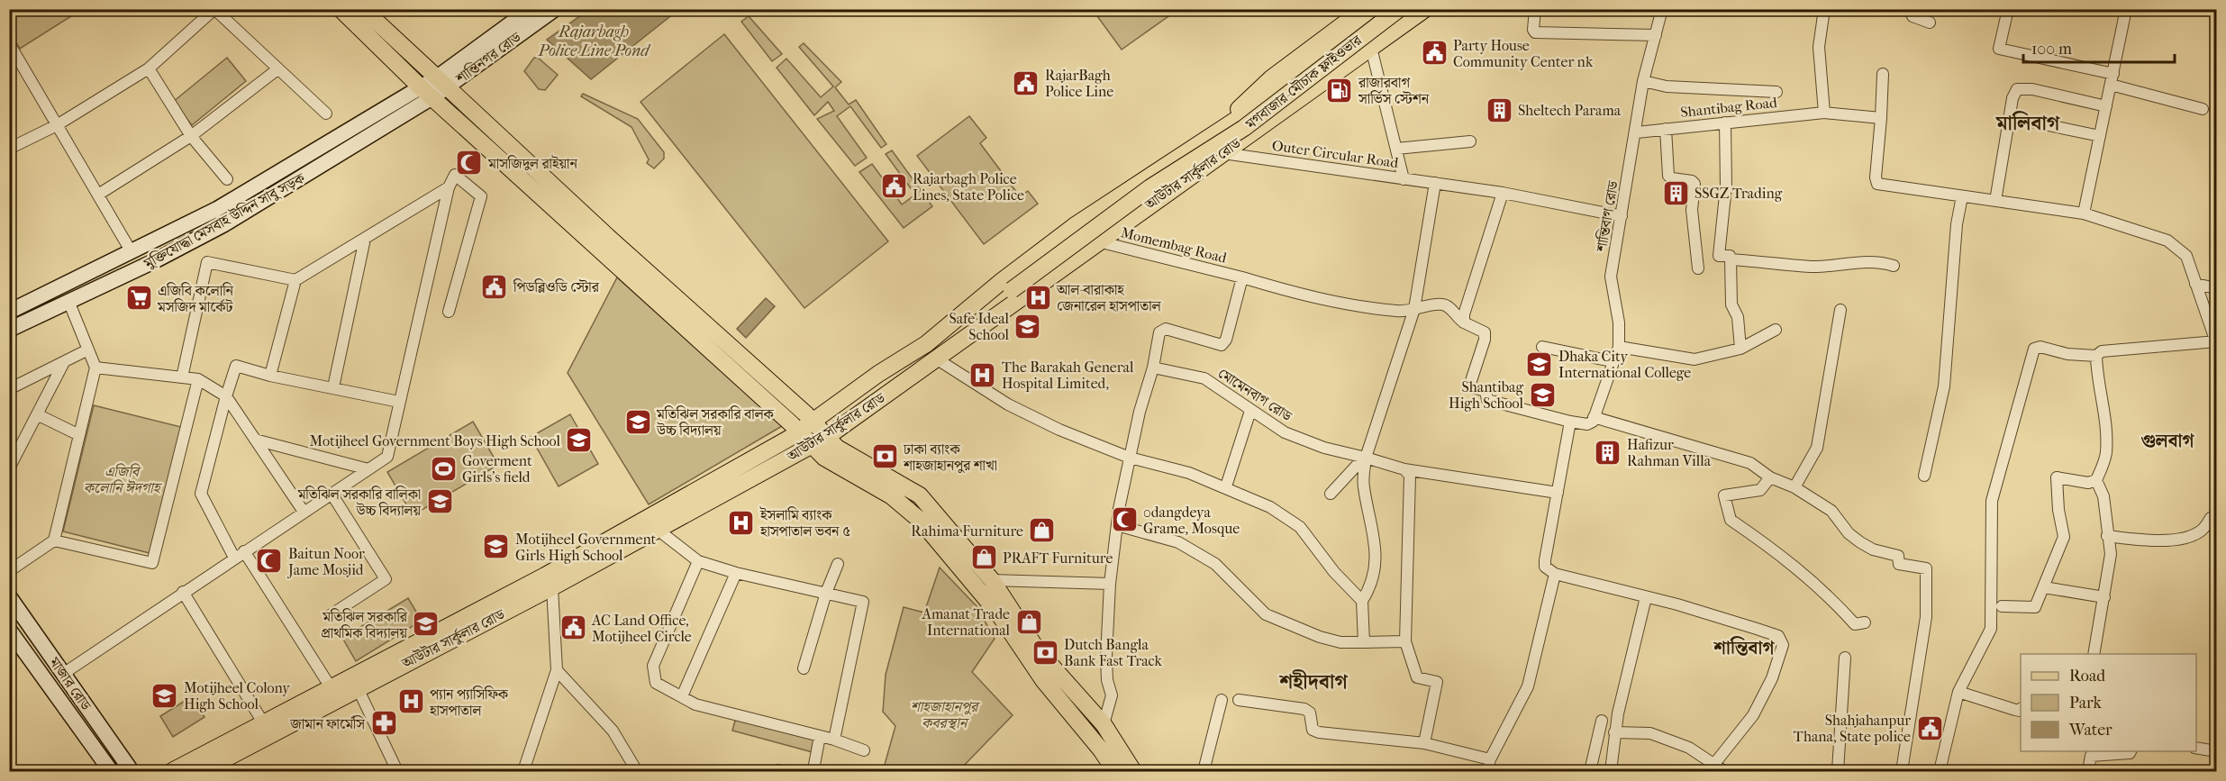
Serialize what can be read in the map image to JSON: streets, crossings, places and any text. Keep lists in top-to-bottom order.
{
  "streets": {
    "main road": [
      "শান্তিনগর রোড",
      "মগবাজার-মৌচাক ফ্লাইওভার",
      "আউটার সার্কুলার রোড",
      "মুক্তিযোদ্ধা মেসবাহ উদ্দিন সাবু সড়ক",
      "মাজার রোড"
    ],
    "street": [
      "Shantibag Road",
      "Outer Circular Road",
      "শান্তিবাগ রোড",
      "Momembag Road",
      "মোমেনবাগ রোড"
    ]
  },
  "crossings": [
    ["মগবাজার-মৌচাক ফ্লাইওভার", "আউটার সার্কুলার রোড"],
    ["Shantibag Road", "শান্তিবাগ রোড"],
    ["Outer Circular Road", "আউটার সার্কুলার রোড"],
    ["আউটার সার্কুলার রোড", "Momembag Road"],
    ["Momembag Road", "মোমেনবাগ রোড"]
  ],
  "districts": [
    "মালিবাগ",
    "গুলবাগ",
    "শান্তিবাগ",
    "শহীদবাগ"
  ],
  "water": ["Rajarbagh Police Line Pond"],
  "parks": ["এজিবি কলোনি ঈদগাহ", "শাহজাহানপুর কবরস্থান"],
  "places": {
    "public building": [
      "Party House Community Center nk",
      "RajarBagh Police Line",
      "Rajarbagh Police Lines, State Police",
      "পিডব্লিওডি স্টোর",
      "AC Land Office, Motijheel Circle",
      "Shahjahanpur Thana, State police"
    ],
    "fuel station": ["রাজারবাগ সার্ভিস স্টেশন"],
    "building": ["Sheltech Parama", "SSGZ Trading", "Hafizur Rahman Villa"],
    "mosque": ["মাসজিদুল রাইয়ান", "0dangdeya Grame, Mosque", "Baitun Noor Jame Mosjid"],
    "hospital": [
      "আল-বারাকাহ জেনারেল হাসপাতাল",
      "The Barakah General Hospital Limited,",
      "ইসলামি ব্যাংক হাসপাতাল ভবন ৫",
      "প্যান প্যাসিফিক হাসপাতাল"
    ],
    "supermarket": ["এজিবি কলোনি মসজিদ মার্কেট"],
    "school or university": [
      "Safe Ideal School",
      "Dhaka City International College",
      "Shantibag High School",
      "মতিঝিল সরকারি বালক উচ্চ বিদ্যালয়",
      "Motijheel Government Boys High School",
      "মতিঝিল সরকারি বালিকা উচ্চ বিদ্যালয়",
      "Motijheel Government Girls High School",
      "মতিঝিল সরকারি প্রাথমিক বিদ্যালয়",
      "Motijheel Colony High School"
    ],
    "bank": ["ঢাকা ব্যাংক শাহজাহানপুর শাখা", "Dutch Bangla Bank Fast Track"],
    "sports": ["Goverment Girls's field"],
    "shop": ["Rahima Furniture", "PRAFT Furniture", "Amanat Trade International"],
    "pharmacy": ["জামান ফার্মেসি"]
  },
  "legend": ["Road", "Park", "Water"],
  "scale_bar": "100 m"
}
